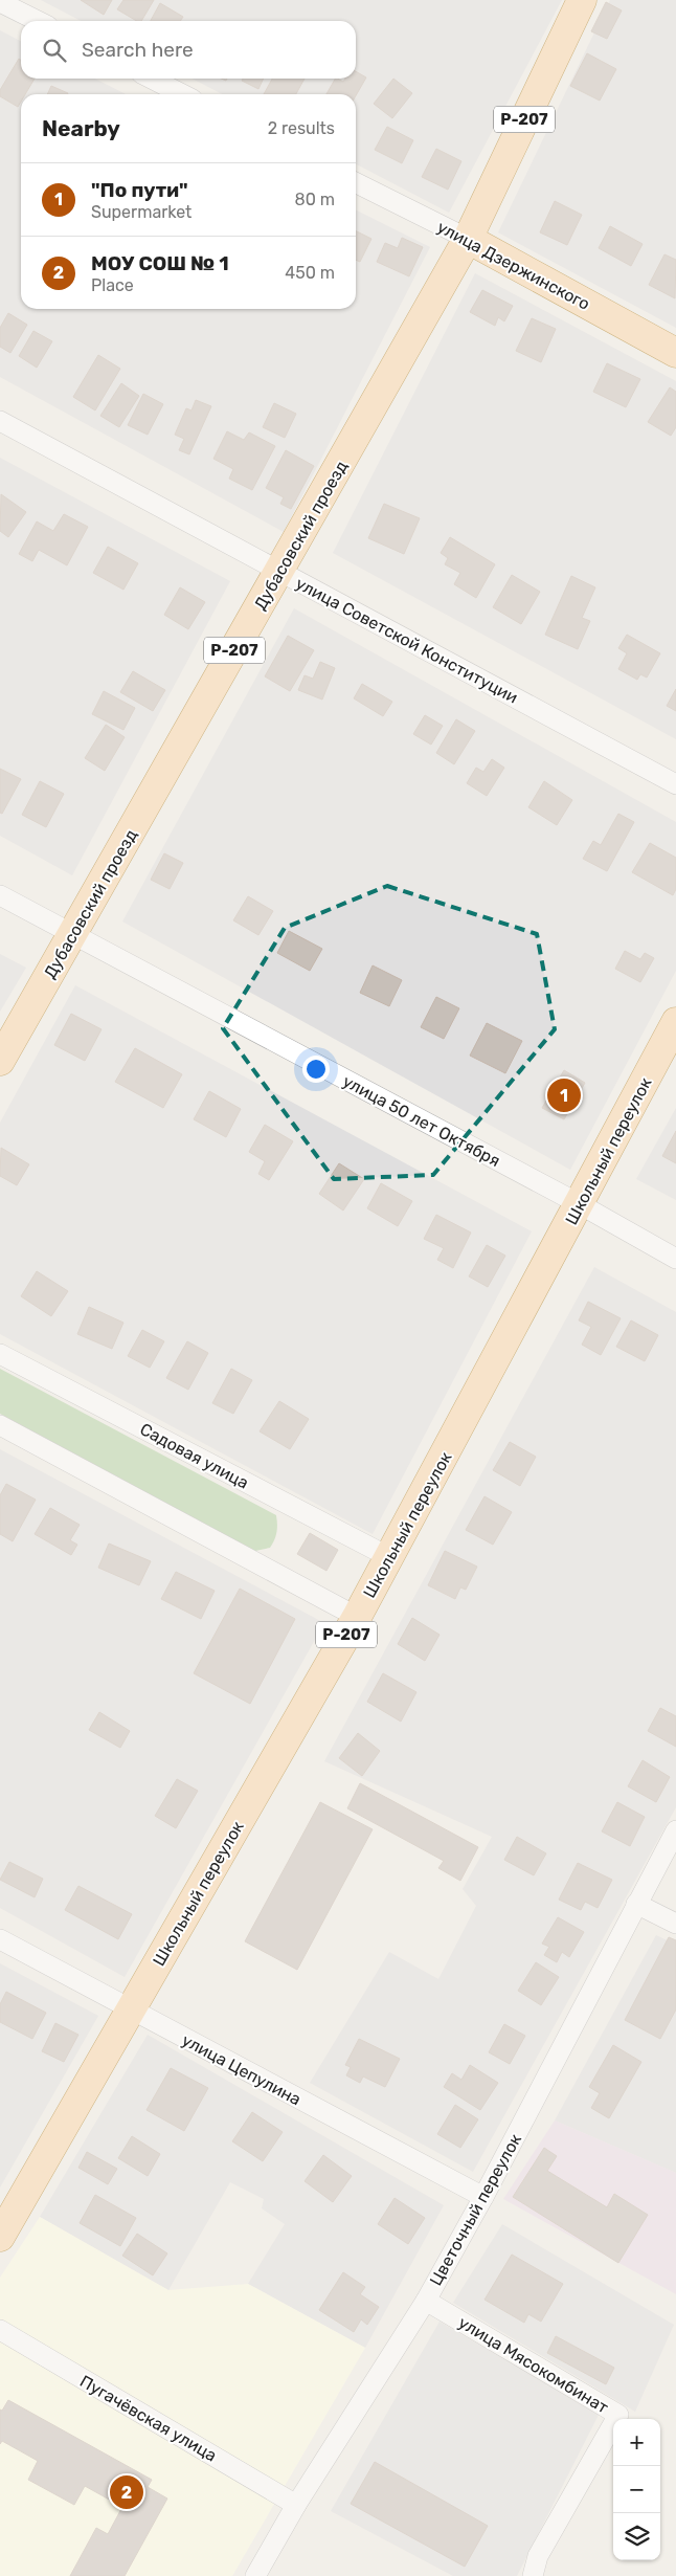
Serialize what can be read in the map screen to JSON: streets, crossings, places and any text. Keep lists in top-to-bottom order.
{
  "streets": {
    "main road": [
      "Р-207",
      "улица Дзержинского",
      "Дубасовский проезд",
      "Школьный переулок"
    ],
    "street": [
      "улица Советской Конституции",
      "улица 50 лет Октября",
      "Садовая улица",
      "улица Цепулина",
      "Цветочный переулок",
      "улица Мясокомбинат",
      "Пугачёвская улица"
    ]
  },
  "crossings": [
    ["улица Дзержинского", "Дубасовский проезд"],
    ["Дубасовский проезд", "улица Советской Конституции"],
    ["Дубасовский проезд", "улица 50 лет Октября"],
    ["улица 50 лет Октября", "Школьный переулок"],
    ["Школьный переулок", "Садовая улица"],
    ["Школьный переулок", "улица Цепулина"],
    ["улица Цепулина", "Цветочный переулок"],
    ["Цветочный переулок", "улица Мясокомбинат"],
    ["Цветочный переулок", "Пугачёвская улица"]
  ],
  "page": {
    "search": "Search here",
    "heading": ["Nearby", "2 results"],
    "list": [
      {
        "mark": "1",
        "name": "\"По пути\"",
        "note": "Supermarket",
        "value": "80 m"
      },
      {
        "mark": "2",
        "name": "МОУ СОШ № 1",
        "note": "Place",
        "value": "450 m"
      }
    ],
    "pins": ["1", "2"],
    "map_buttons": ["+", "−"]
  }
}
